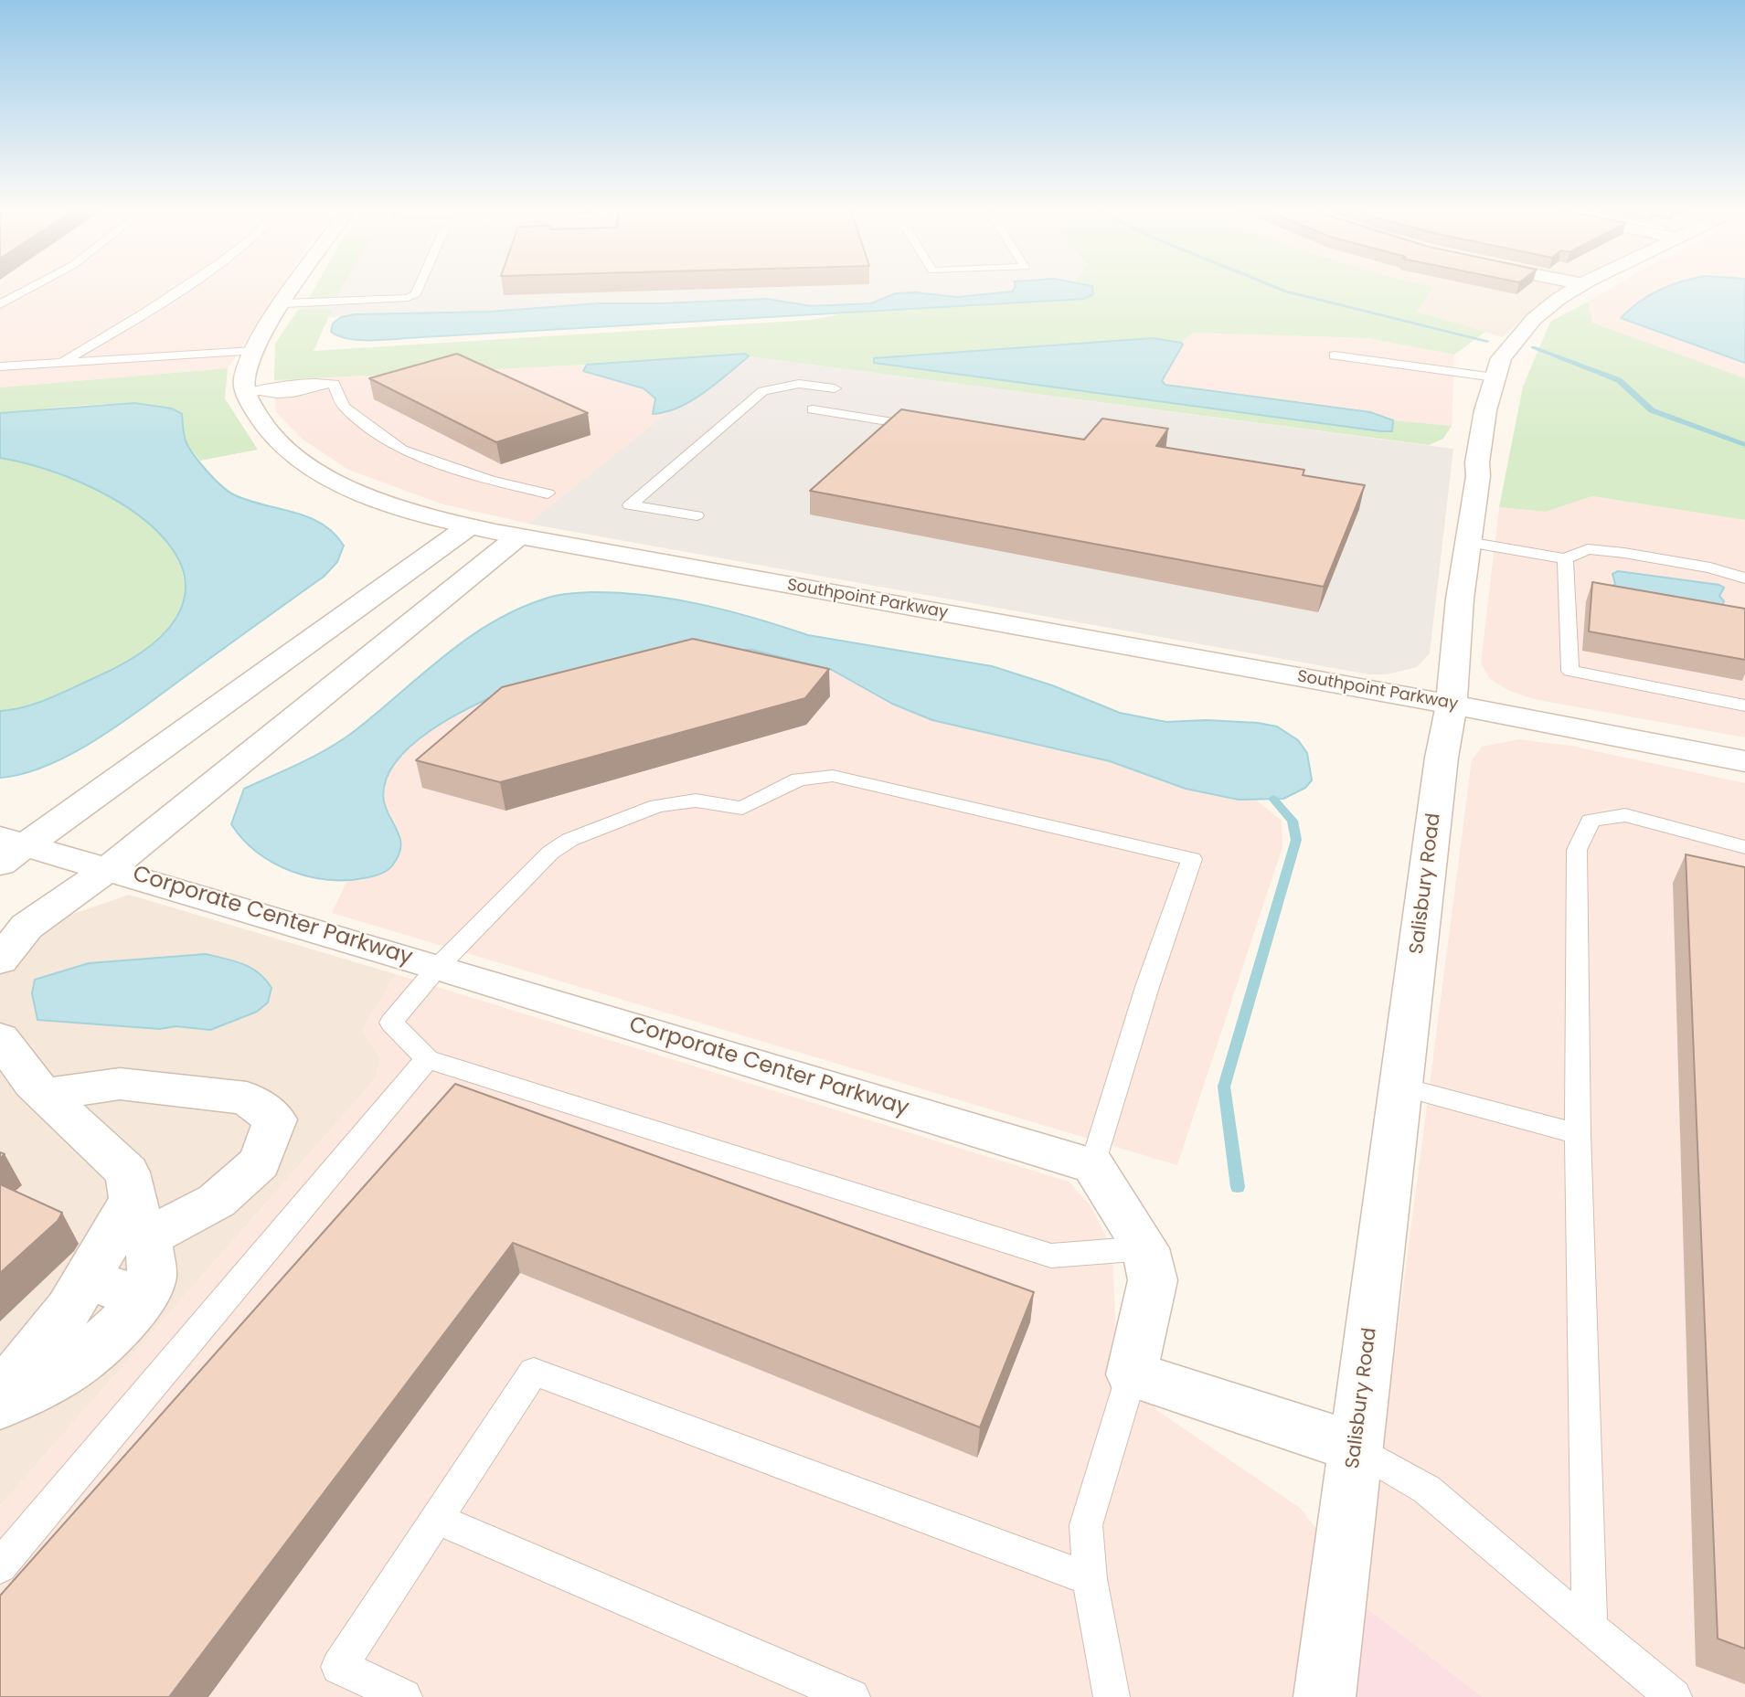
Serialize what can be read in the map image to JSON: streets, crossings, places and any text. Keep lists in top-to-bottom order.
{
  "streets": {
    "street": ["Southpoint Parkway", "Salisbury Road", "Corporate Center Parkway"]
  },
  "crossings": [
    ["Southpoint Parkway", "Salisbury Road"]
  ]
}
